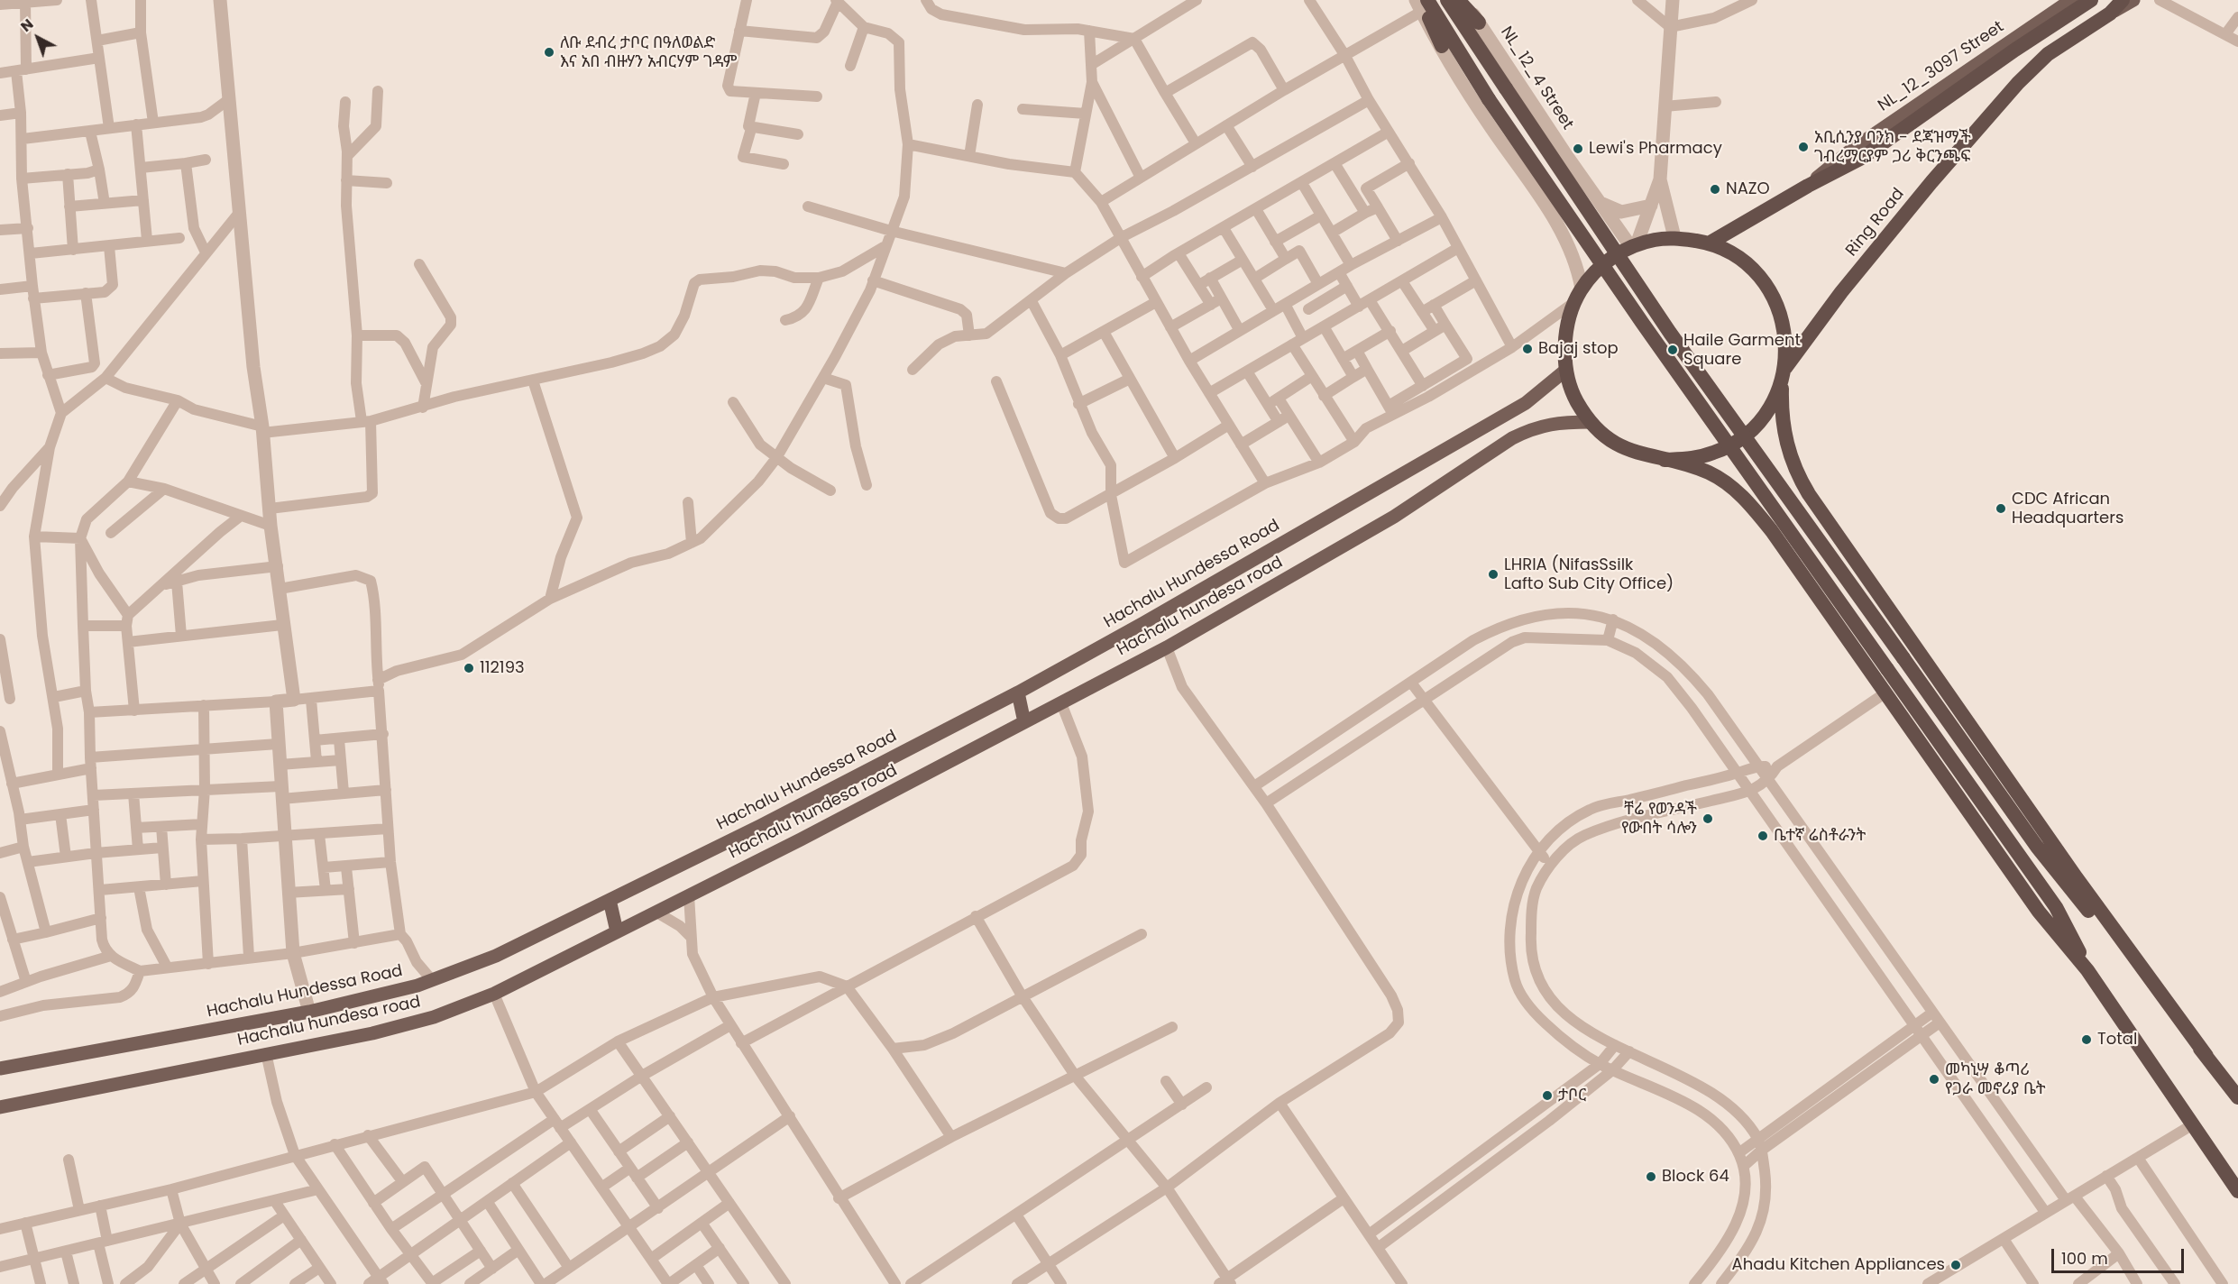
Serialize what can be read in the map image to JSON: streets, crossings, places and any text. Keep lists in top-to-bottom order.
{
  "streets": {
    "highway": ["Ring Road"],
    "main road": ["NL_12_3097 Street", "Hachalu Hundessa Road", "Hachalu hundesa road"],
    "street": ["NL_12_4 Street"]
  },
  "places": [
    "ለቡ ደብረ ታቦር በዓለወልድ እና አበ ብዙሃን አብርሃም ገዳም",
    "አቢሲንያ ባንክ - ደጃዝማች ገብረማርያም ጋሪ ቅርንጫፍ",
    "Lewi's Pharmacy",
    "NAZO",
    "Bajaj stop",
    "Haile Garment Square",
    "CDC African Headquarters",
    "LHRIA (NifasSsilk Lafto Sub City Office)",
    "112193",
    "ቸሬ የወንዳች የውበት ሳሎን",
    "ቤተኛ ሬስቶራንት",
    "Total",
    "መካኒሣ ቆጣሪ የጋራ መኖሪያ ቤት",
    "ታቦር",
    "Block 64",
    "Ahadu Kitchen Appliances"
  ],
  "scale_bar": "100 m",
  "north": "top left"
}
